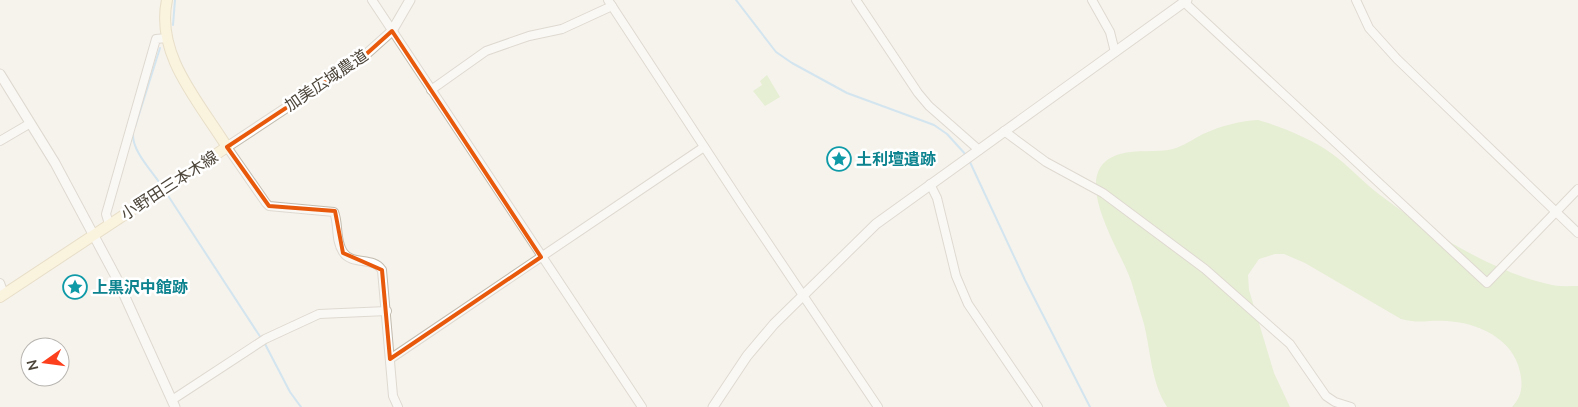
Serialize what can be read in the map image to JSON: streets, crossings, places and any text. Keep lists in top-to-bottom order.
{
  "streets": {
    "main road": ["小野田三本木線"],
    "street": ["加美広域農道"]
  },
  "crossings": [
    ["加美広域農道", "小野田三本木線"]
  ],
  "places": {
    "place": ["土利壇遺跡", "上黒沢中館跡"]
  },
  "north": "left"
}
